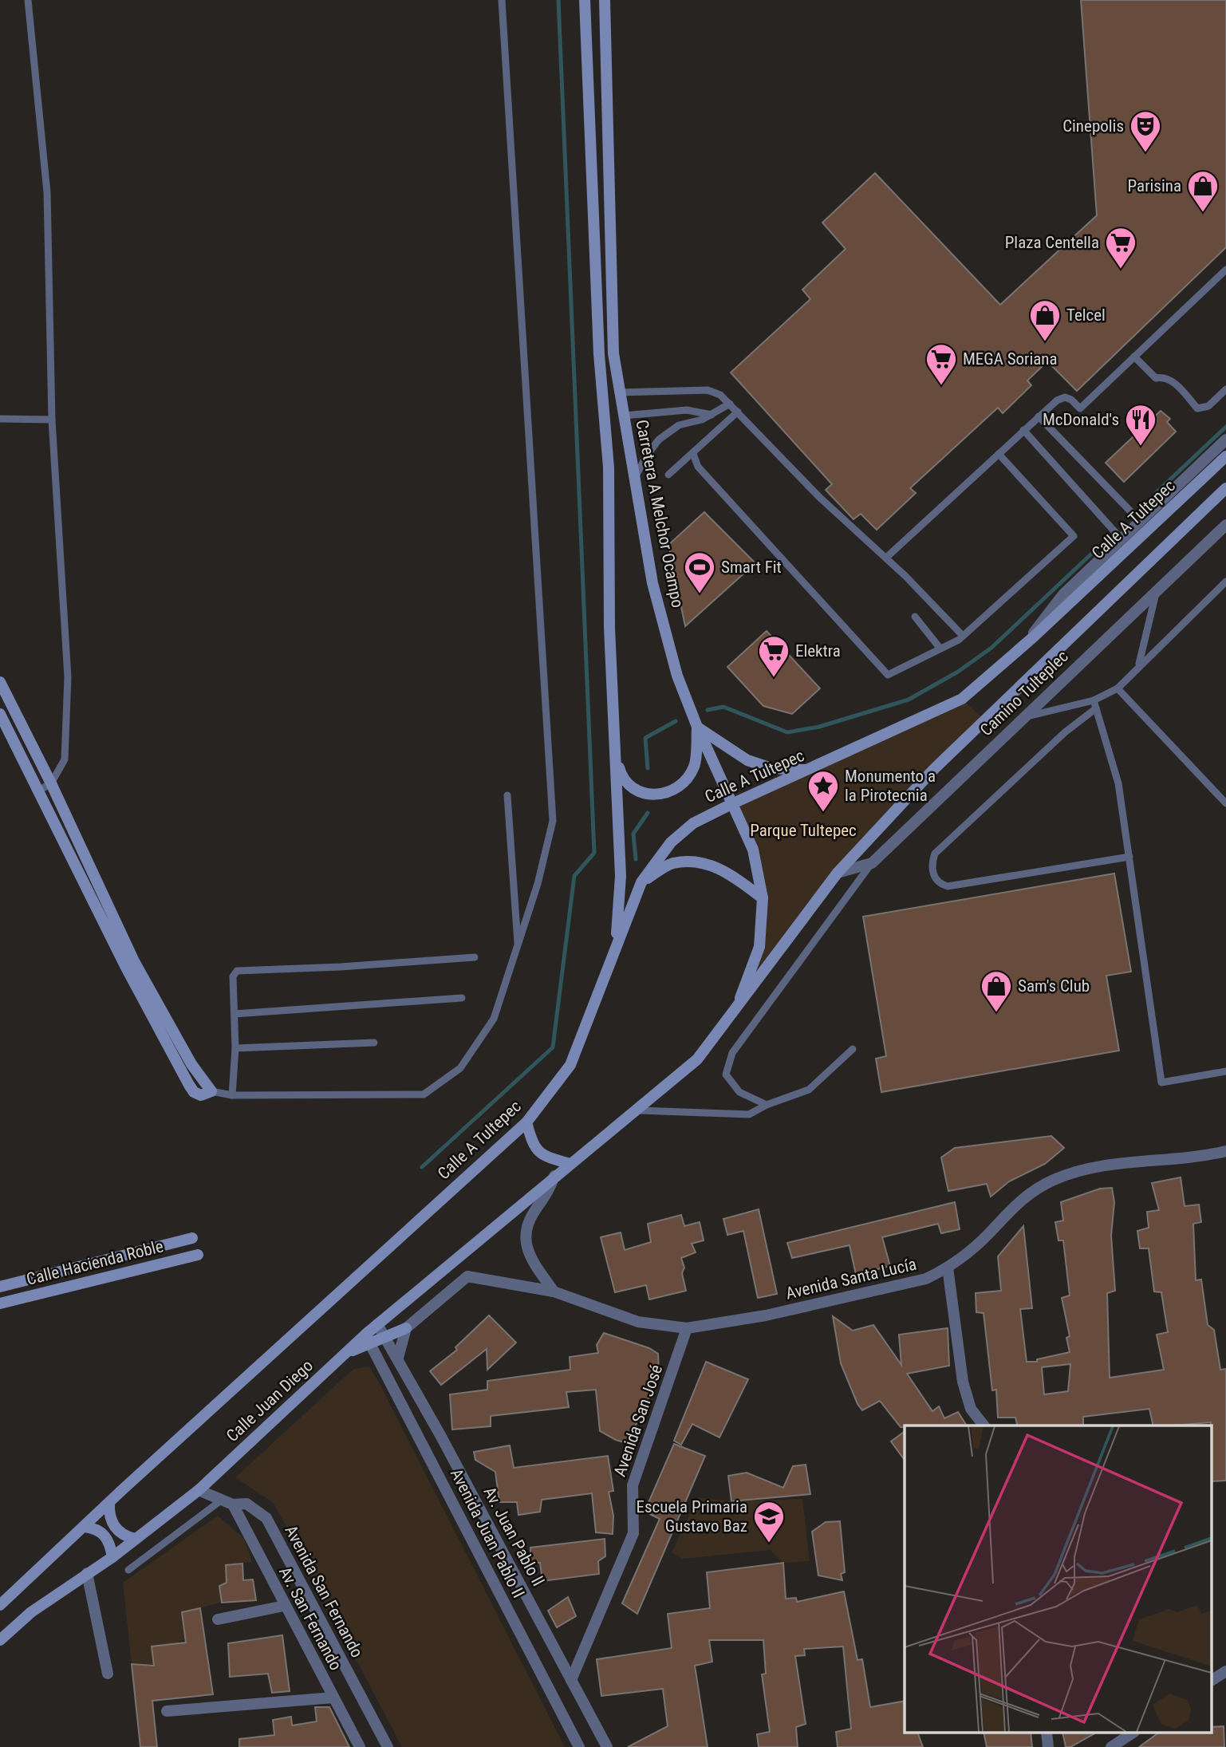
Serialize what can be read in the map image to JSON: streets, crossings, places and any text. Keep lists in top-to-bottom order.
{
  "streets": {
    "main road": [
      "Carretera A Melchor Ocampo",
      "Calle A Tultepec",
      "Calle Hacienda Roble",
      "Calle Juan Diego"
    ],
    "street": [
      "Camino Tulteplec",
      "Avenida Santa Lucía",
      "Avenida San José",
      "Avenida Juan Pablo II",
      "Av. Juan Pablo ll",
      "Avenida San Fernando",
      "Av. San Fernando"
    ]
  },
  "crossings": [
    ["Carretera A Melchor Ocampo", "Calle A Tultepec"],
    ["Calle A Tultepec", "Calle Juan Diego"],
    ["Avenida Santa Lucía", "Avenida San José"],
    ["Calle Juan Diego", "Avenida Juan Pablo II"],
    ["Calle Juan Diego", "Avenida San Fernando"],
    ["Avenida San José", "Av. Juan Pablo ll"],
    ["Avenida San Fernando", "Av. San Fernando"]
  ],
  "parks": ["Parque Tultepec"],
  "places": {
    "theatre": ["Cinepolis"],
    "shop": ["Parisina", "Telcel", "Sam's Club"],
    "supermarket": ["Plaza Centella", "MEGA Soriana", "Elektra"],
    "restaurant": ["McDonald's"],
    "sports": ["Smart Fit"],
    "place": ["Monumento a la Pirotecnia"],
    "school or university": ["Escuela Primaria Gustavo Baz"]
  }
}
